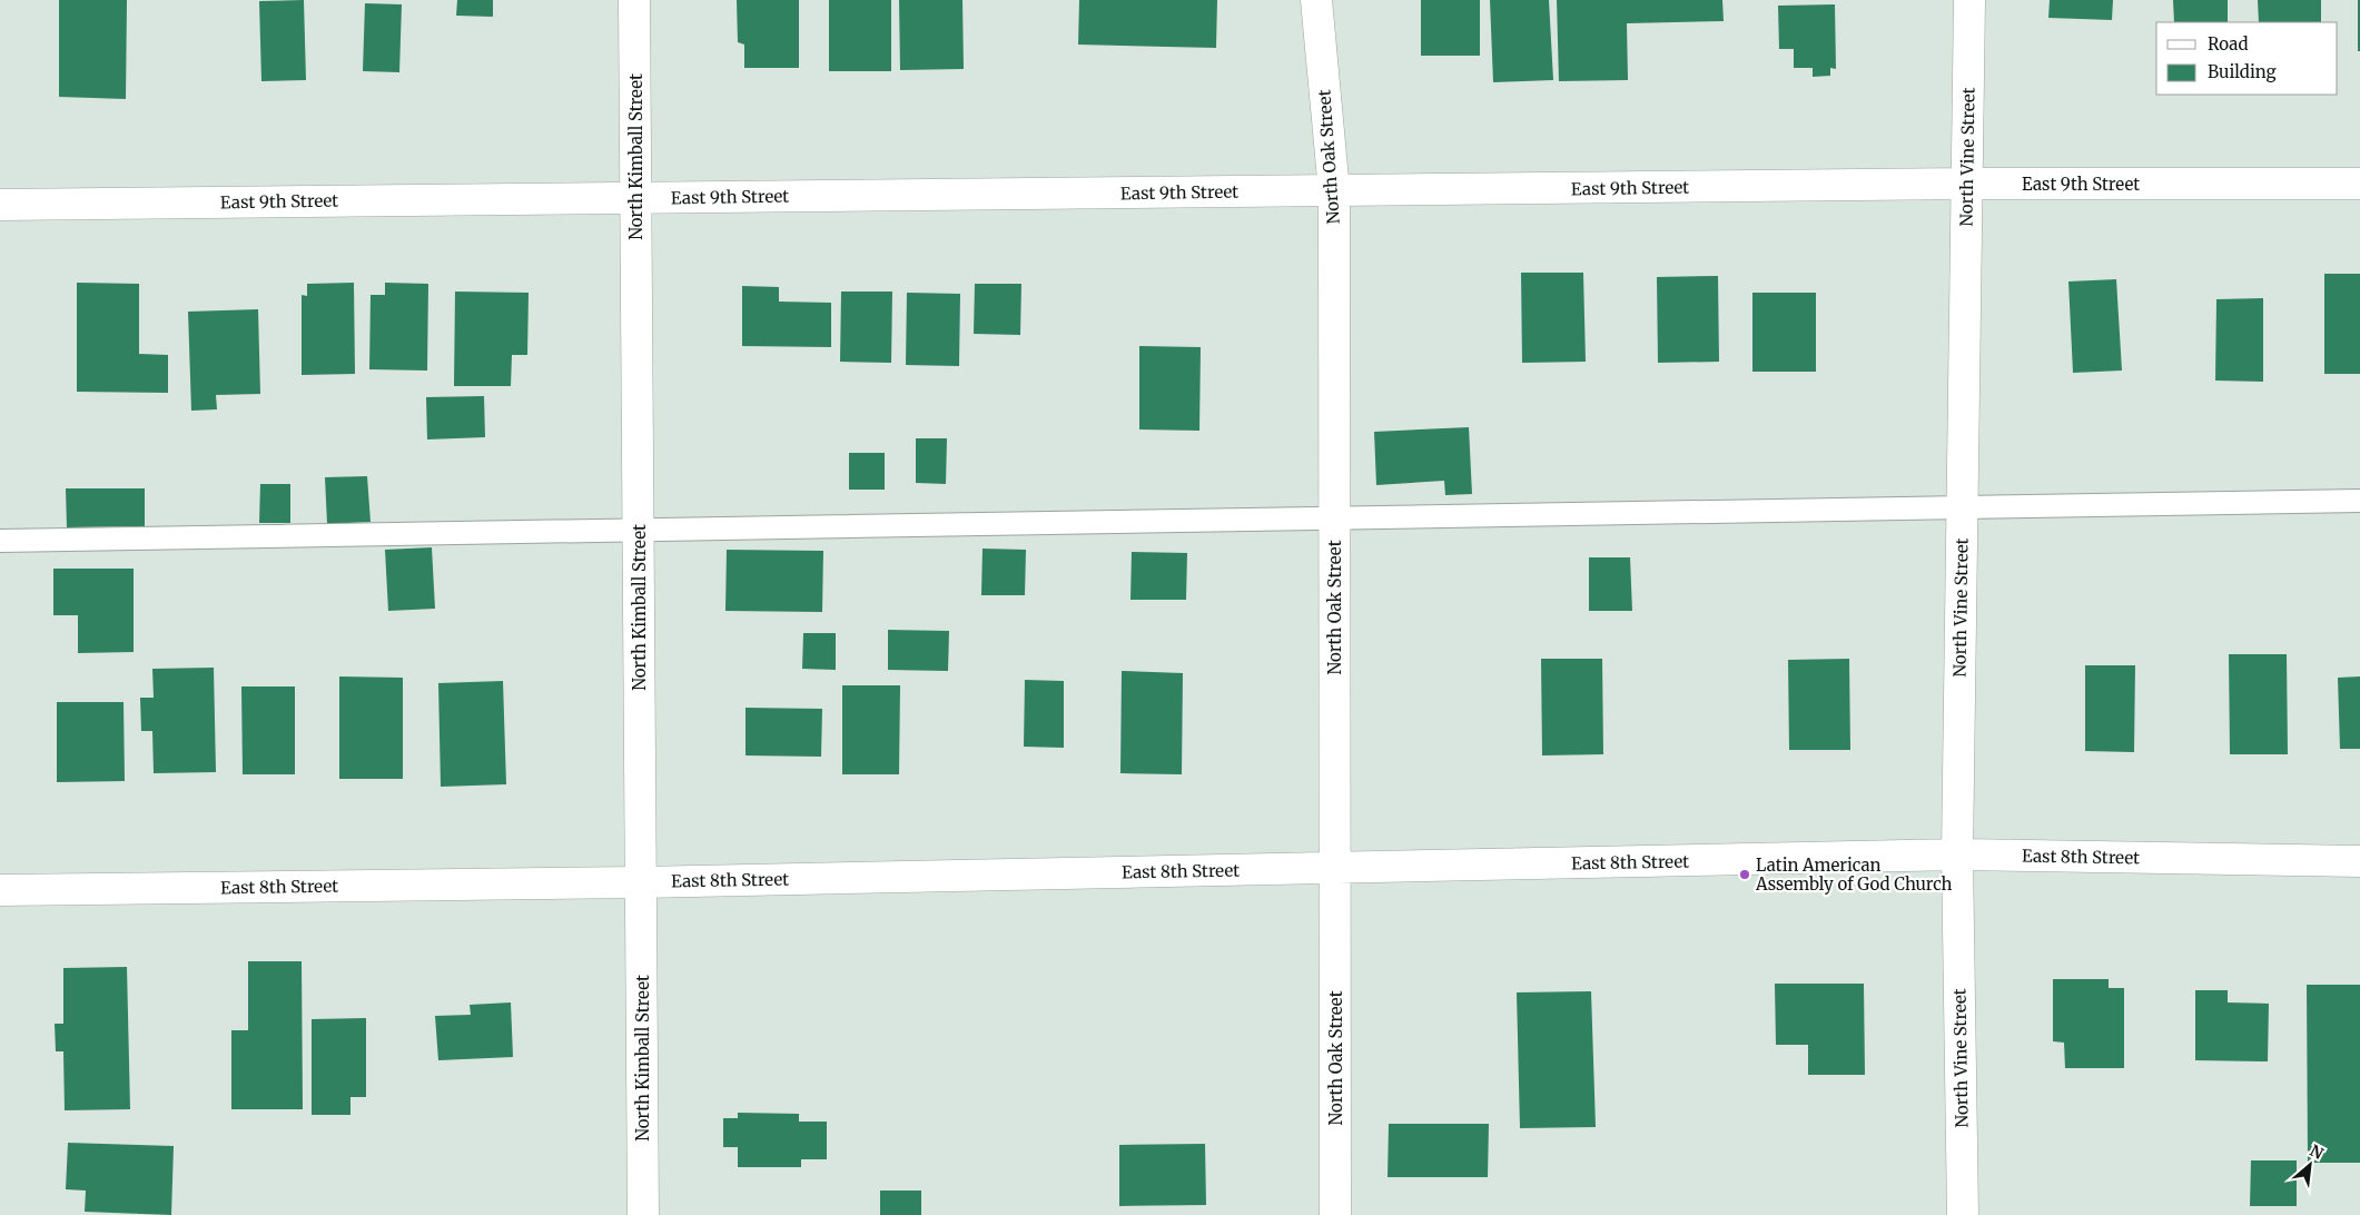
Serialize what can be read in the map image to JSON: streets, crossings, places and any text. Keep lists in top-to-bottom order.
{
  "streets": {
    "street": [
      "North Kimball Street",
      "North Oak Street",
      "North Vine Street",
      "East 9th Street",
      "East 8th Street"
    ]
  },
  "crossings": [
    ["North Kimball Street", "East 9th Street"],
    ["North Kimball Street", "East 8th Street"],
    ["North Oak Street", "East 9th Street"],
    ["North Oak Street", "East 8th Street"],
    ["North Vine Street", "East 9th Street"],
    ["North Vine Street", "East 8th Street"]
  ],
  "places": ["Latin American Assembly of God Church"],
  "legend": ["Road", "Building"],
  "north": "top right"
}
